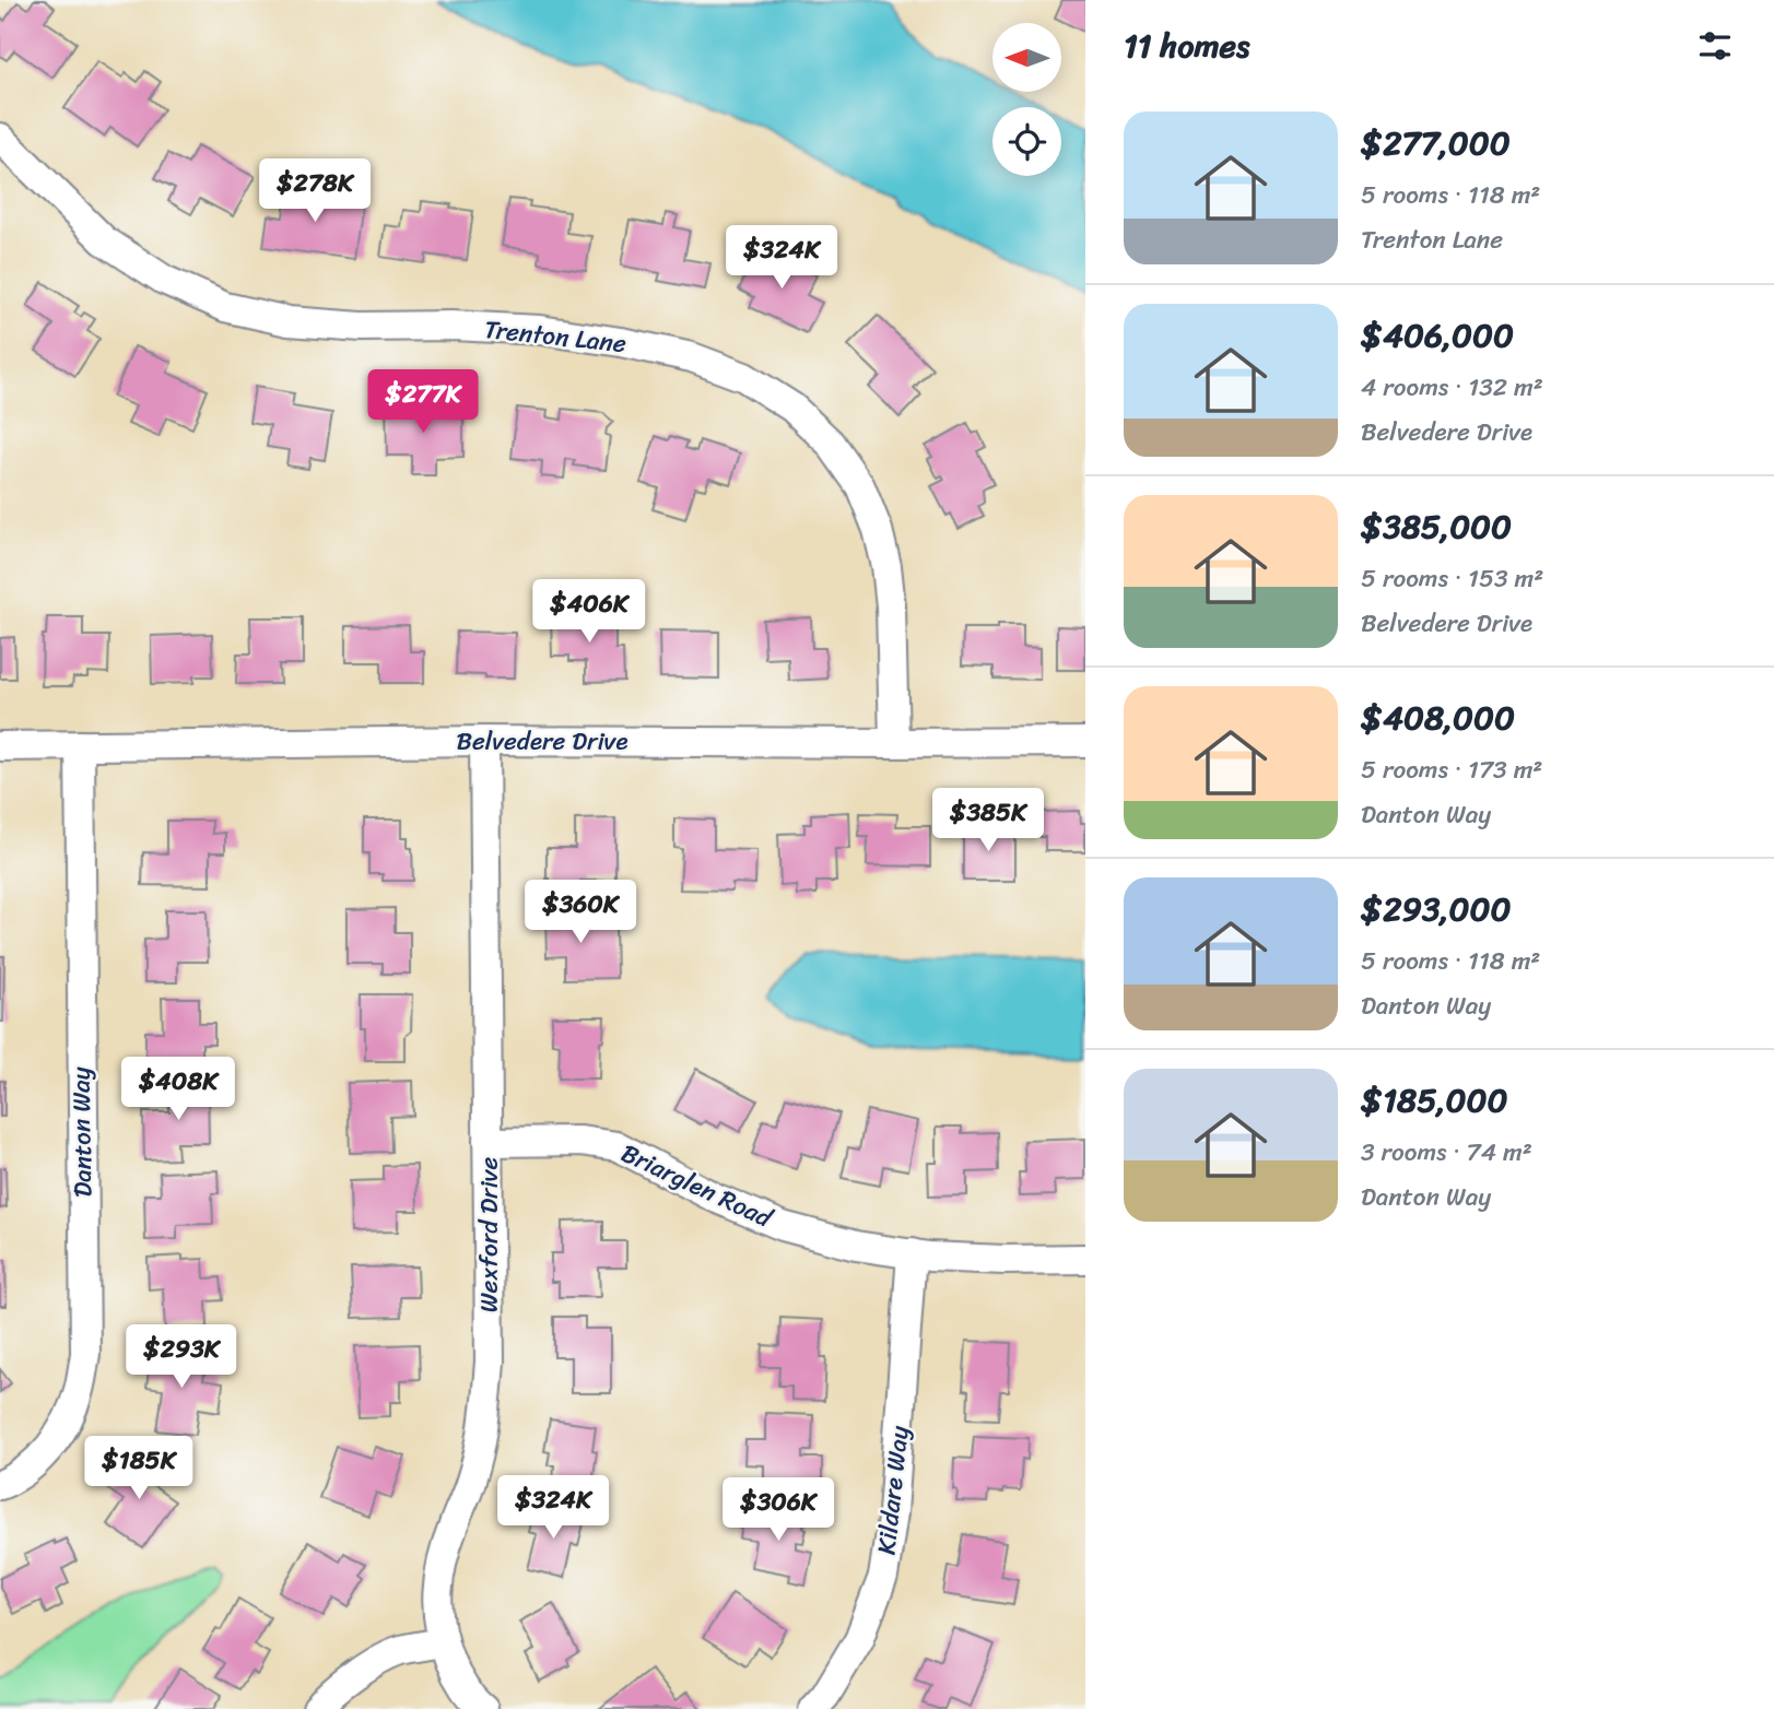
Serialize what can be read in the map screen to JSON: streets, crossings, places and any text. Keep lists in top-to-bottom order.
{
  "streets": {
    "street": [
      "Trenton Lane",
      "Belvedere Drive",
      "Danton Way",
      "Briarglen Road",
      "Wexford Drive",
      "Kildare Way"
    ]
  },
  "crossings": [
    ["Trenton Lane", "Belvedere Drive"],
    ["Belvedere Drive", "Danton Way"],
    ["Belvedere Drive", "Wexford Drive"],
    ["Briarglen Road", "Wexford Drive"],
    ["Briarglen Road", "Kildare Way"]
  ],
  "north": "left",
  "page": {
    "heading": "11 homes",
    "list": [
      {
        "name": "$277,000",
        "note": "5 rooms · 118 m² · Trenton Lane"
      },
      {
        "name": "$406,000",
        "note": "4 rooms · 132 m² · Belvedere Drive"
      },
      {
        "name": "$385,000",
        "note": "5 rooms · 153 m² · Belvedere Drive"
      },
      {
        "name": "$408,000",
        "note": "5 rooms · 173 m² · Danton Way"
      },
      {
        "name": "$293,000",
        "note": "5 rooms · 118 m² · Danton Way"
      },
      {
        "name": "$185,000",
        "note": "3 rooms · 74 m² · Danton Way"
      }
    ],
    "price": [
      "$278K",
      "$324K",
      "$277K",
      "$406K",
      "$385K",
      "$360K",
      "$408K",
      "$293K",
      "$185K",
      "$324K",
      "$306K"
    ]
  }
}
